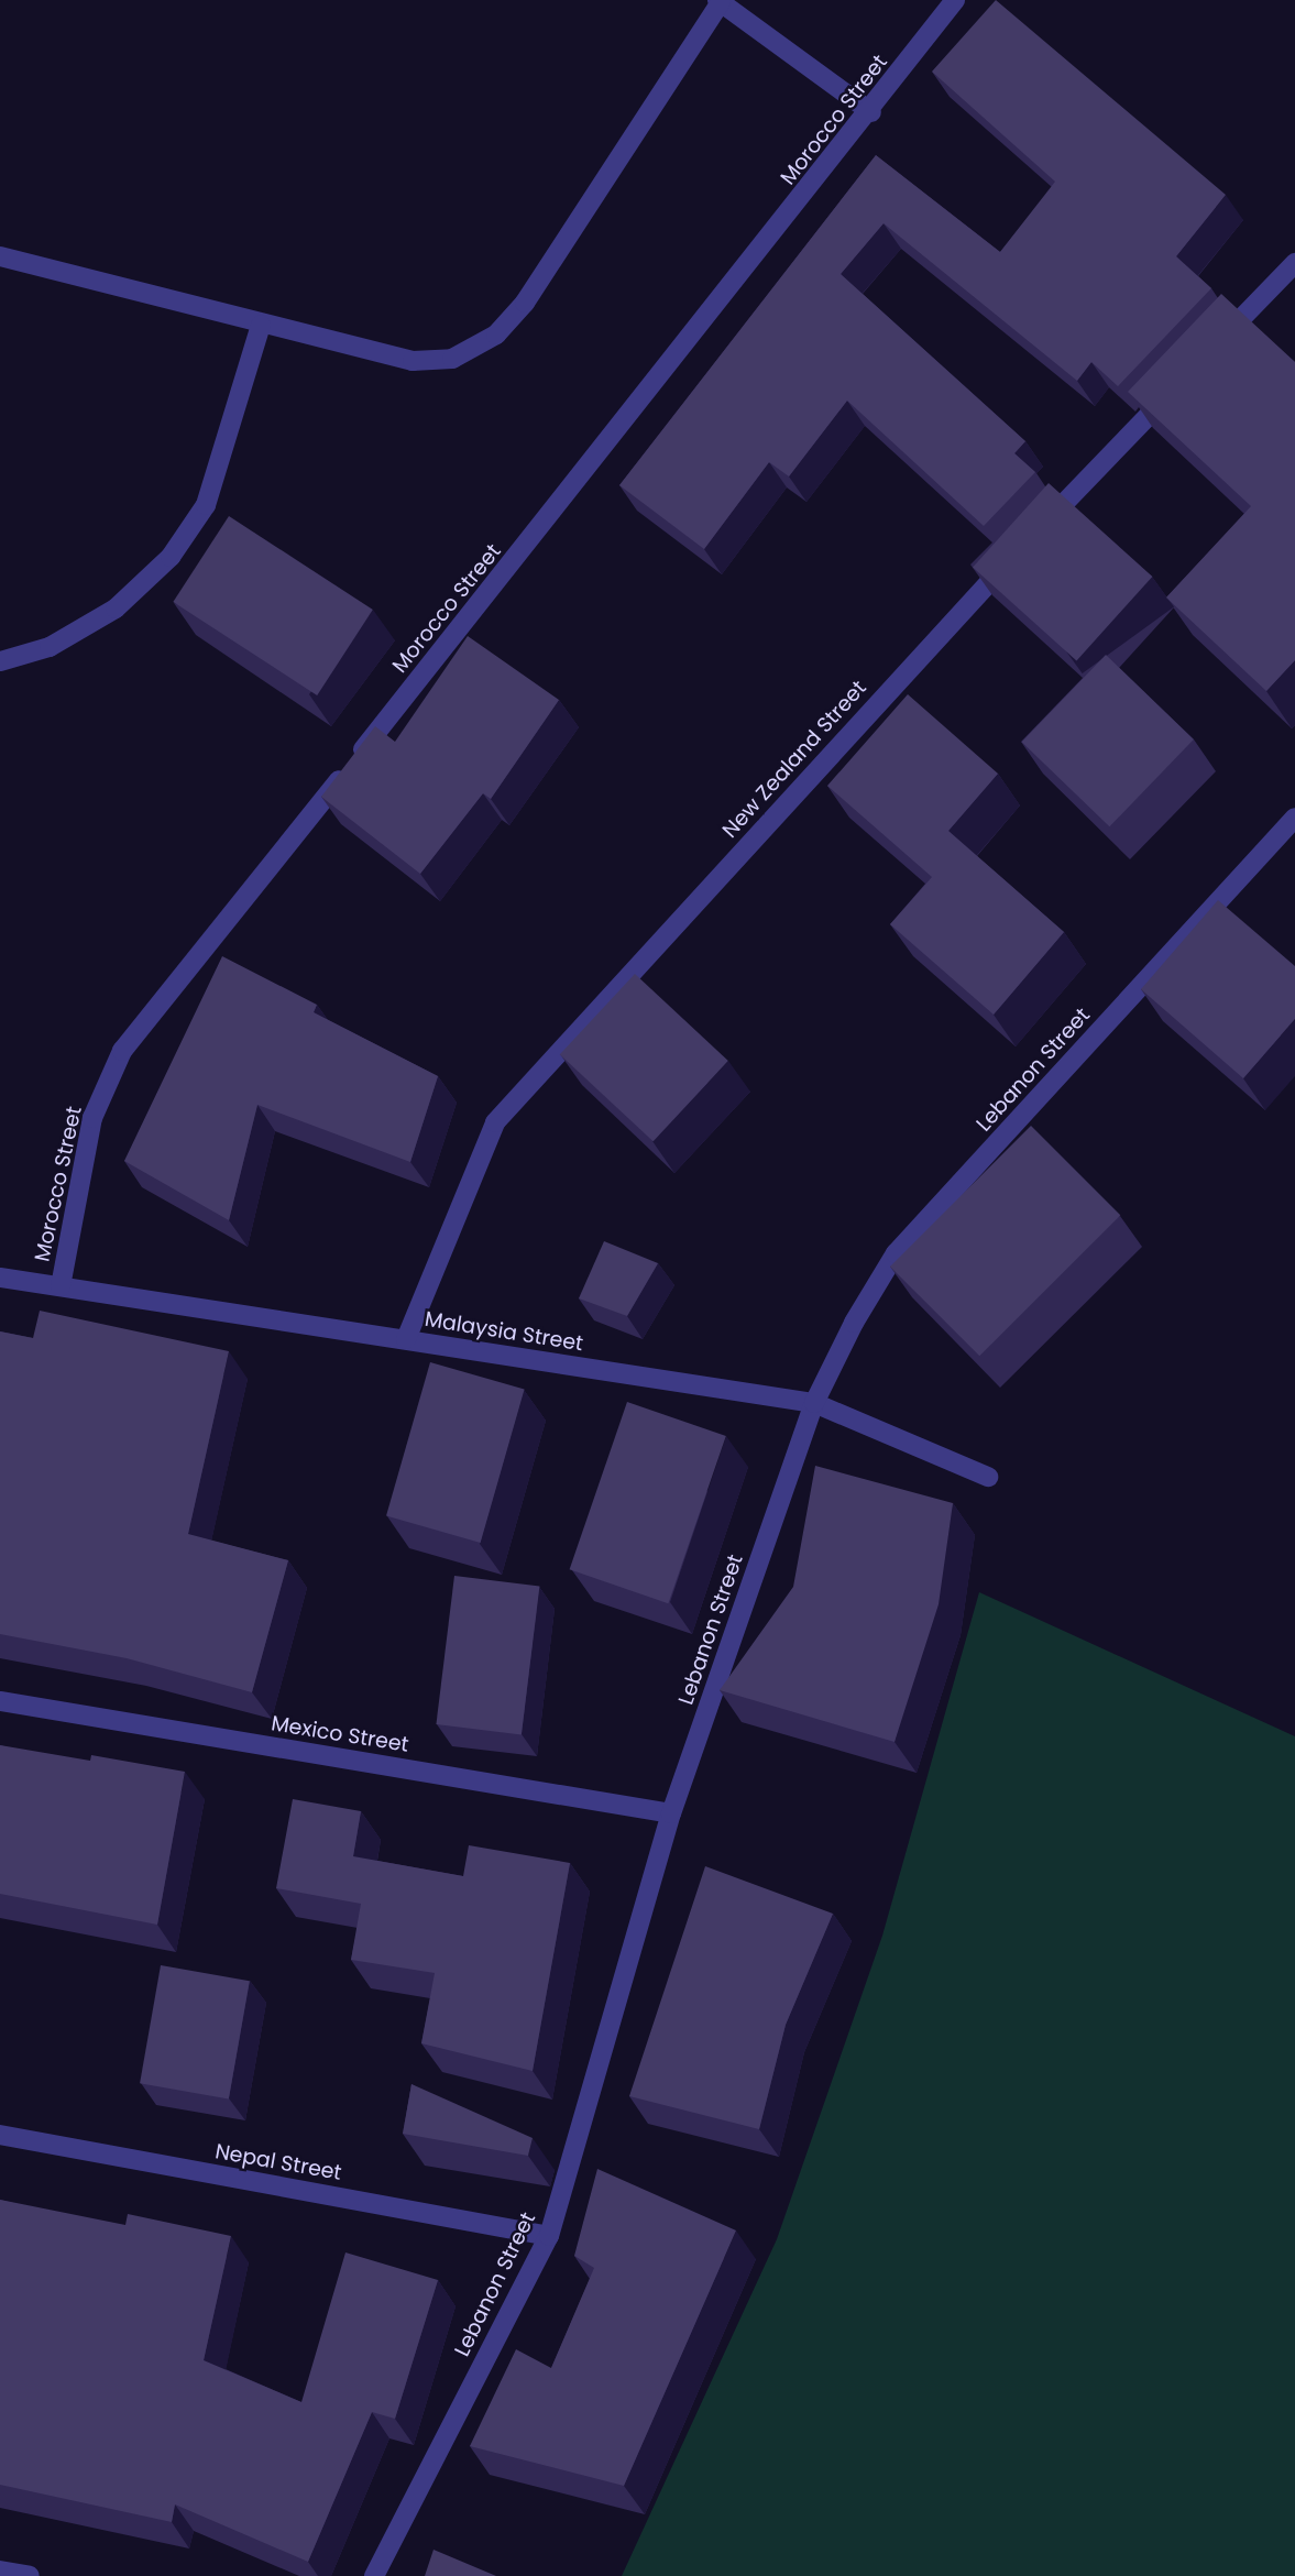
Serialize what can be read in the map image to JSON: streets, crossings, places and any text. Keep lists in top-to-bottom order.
{
  "streets": {
    "street": [
      "Morocco Street",
      "New Zealand Street",
      "Lebanon Street",
      "Malaysia Street",
      "Mexico Street",
      "Nepal Street"
    ]
  },
  "crossings": [
    ["Morocco Street", "Malaysia Street"],
    ["New Zealand Street", "Malaysia Street"],
    ["Lebanon Street", "Malaysia Street"],
    ["Lebanon Street", "Mexico Street"],
    ["Lebanon Street", "Nepal Street"]
  ]
}
